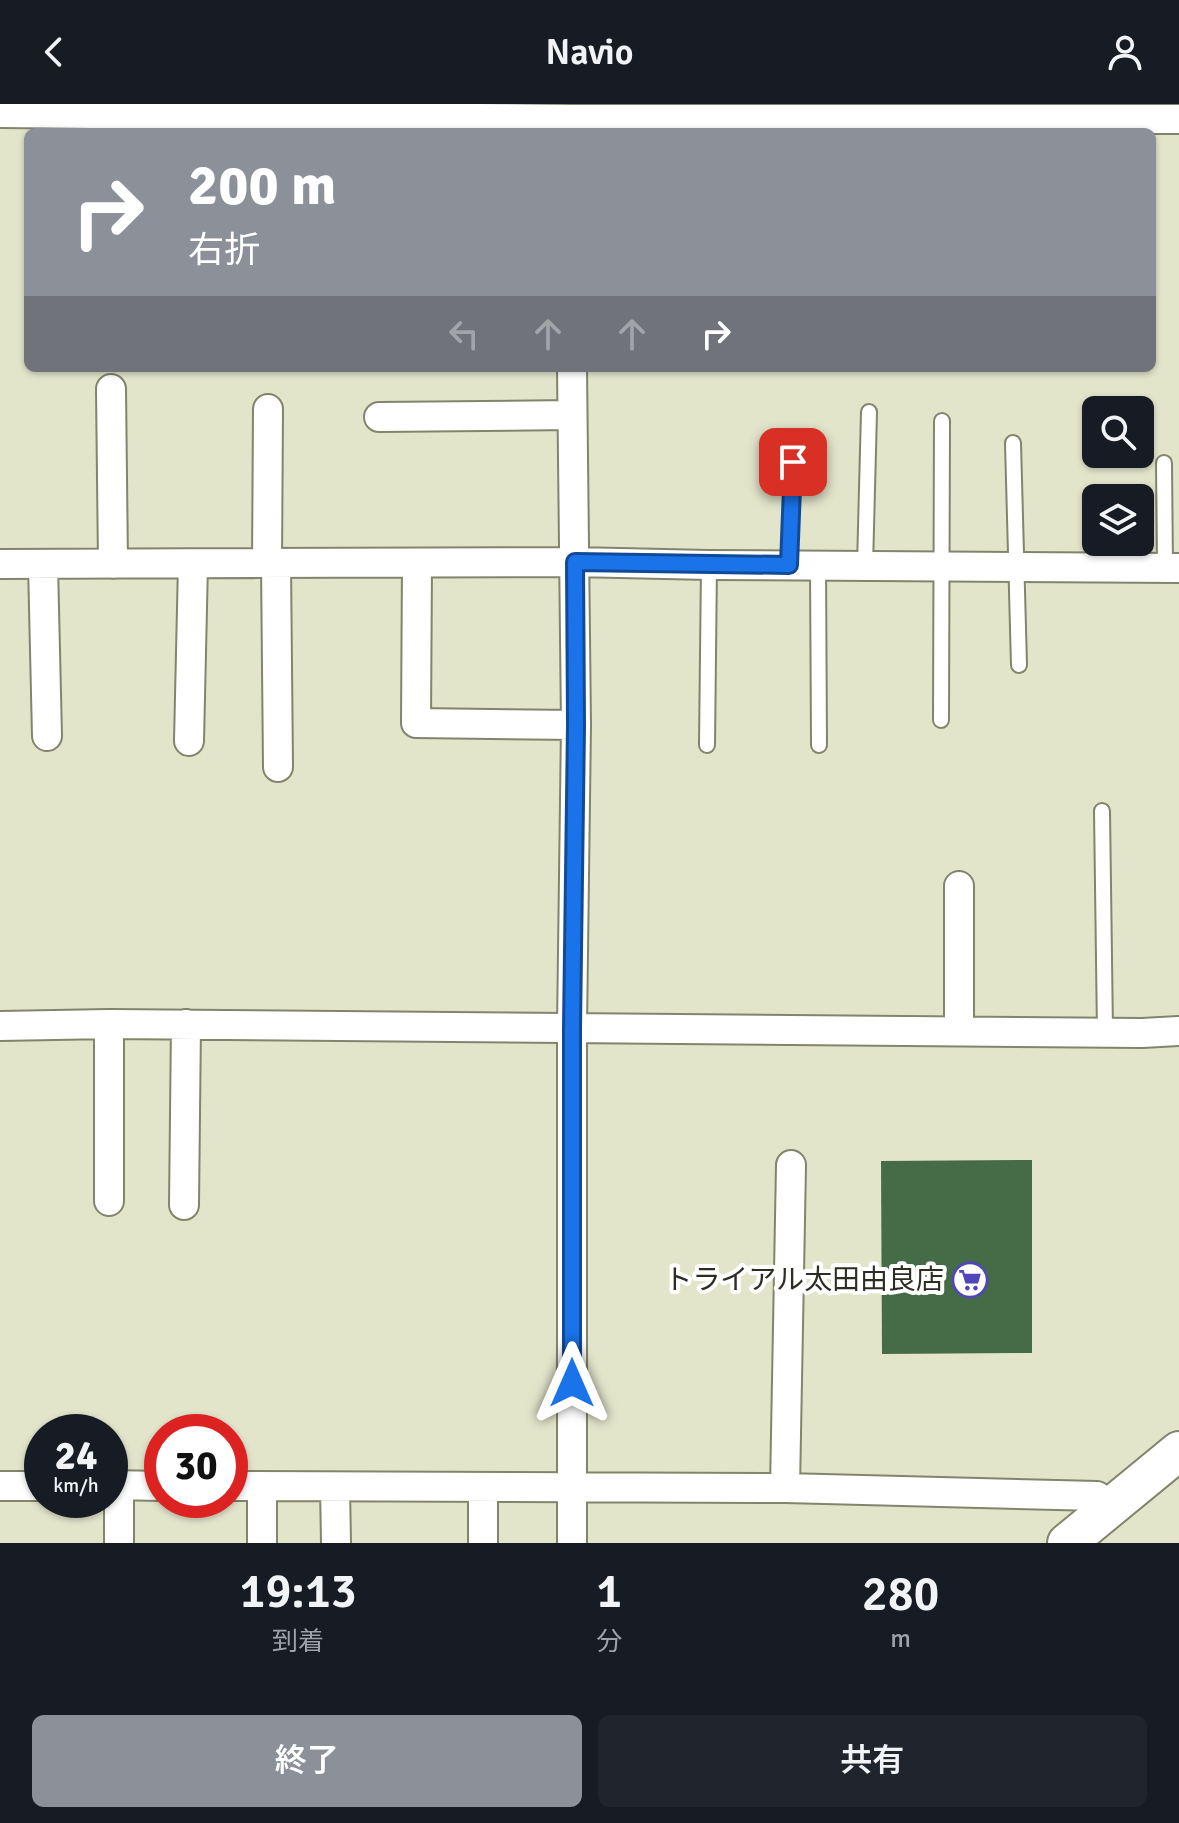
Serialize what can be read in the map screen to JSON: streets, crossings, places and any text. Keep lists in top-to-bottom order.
{
  "places": {
    "supermarket": ["トライアル太田由良店"]
  },
  "page": {
    "header": "Navio",
    "turn": ["200 m", "右折"],
    "speed": "24 km/h",
    "limit": "30",
    "eta": [
      "19:13",
      "到着",
      "1",
      "分",
      "280",
      "m"
    ],
    "buttons": ["終了", "共有"]
  }
}
